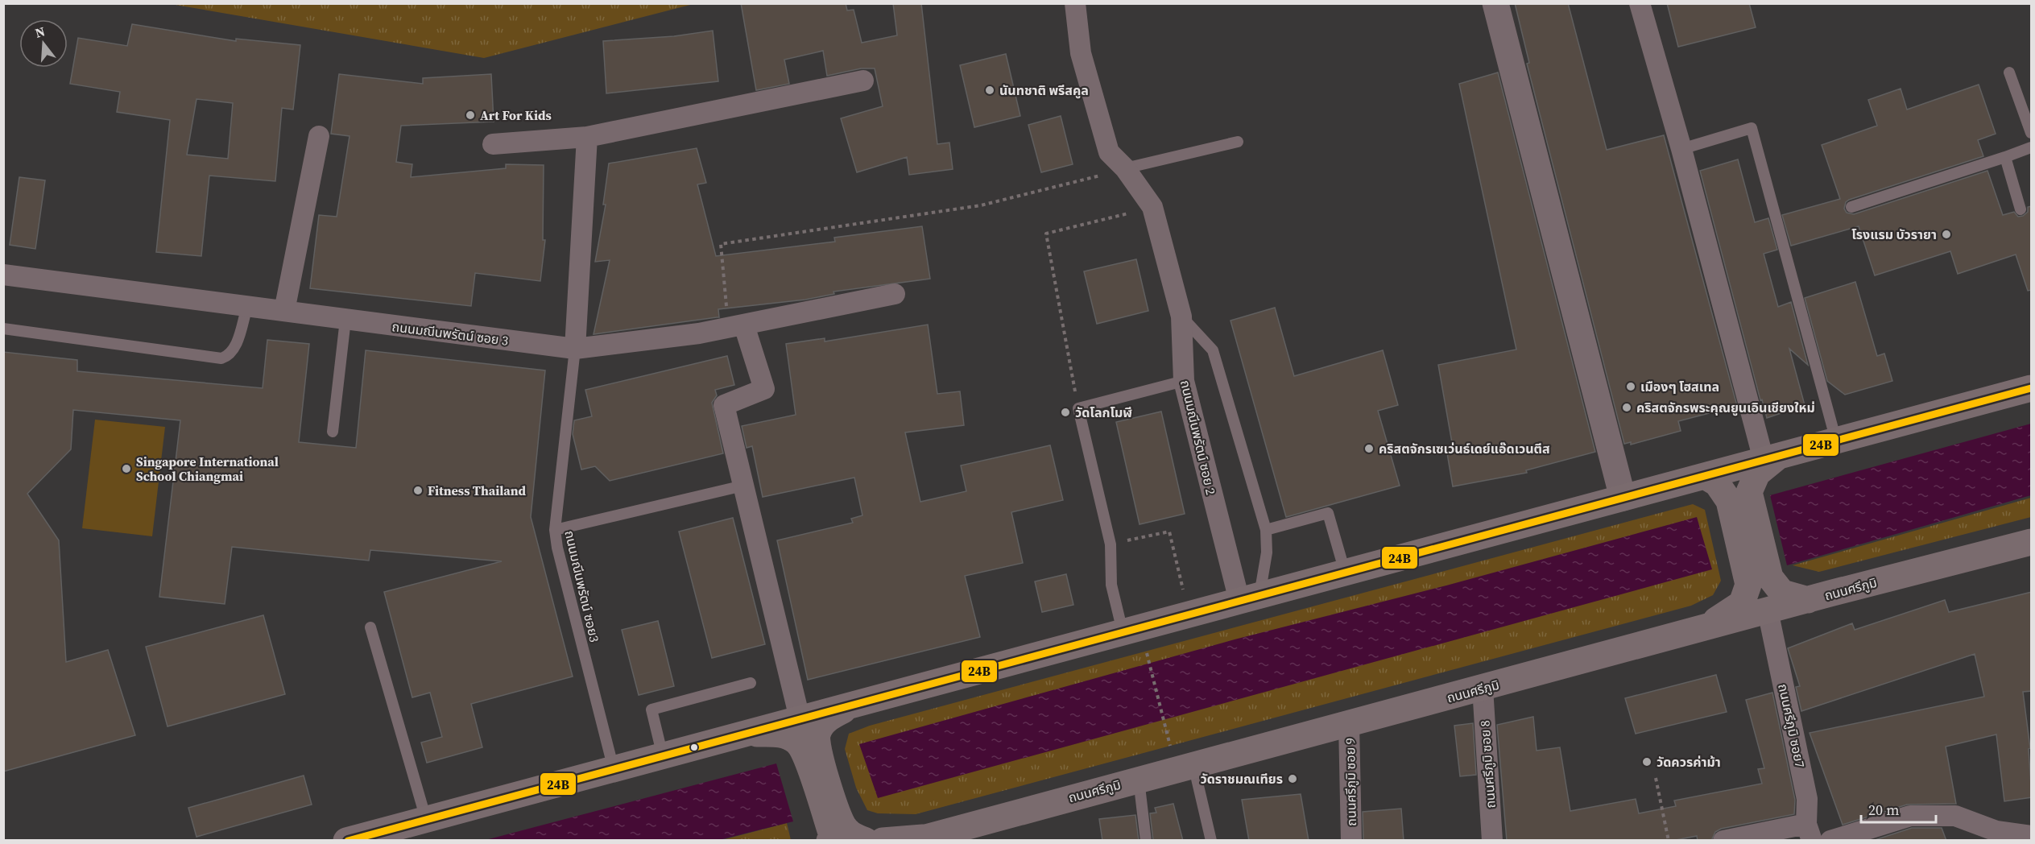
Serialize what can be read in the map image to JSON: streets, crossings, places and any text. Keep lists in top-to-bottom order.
{
  "streets": {
    "main road": ["ถนนศรีภูมิ"],
    "street": [
      "ถนนมณีนพรัตน์ ซอย 3",
      "ถนนมณีนพรัตน์ ซอย 2",
      "ถนนศรีภูมิ ซอย7",
      "ถนนศรีภูมิ ซอย 8",
      "ถนนศรีภูมิ ซอย 9"
    ],
    "lane": ["ถนนมณีนพรัตน์ ซอย3"]
  },
  "crossings": [
    ["ถนนมณีนพรัตน์ ซอย 3", "ถนนมณีนพรัตน์ ซอย3"],
    ["ถนนศรีภูมิ", "ถนนศรีภูมิ ซอย7"],
    ["ถนนศรีภูมิ", "ถนนศรีภูมิ ซอย 8"],
    ["ถนนศรีภูมิ", "ถนนศรีภูมิ ซอย 9"]
  ],
  "places": [
    "นันทชาติ พรีสคูล",
    "Art For Kids",
    "โรงแรม บัวรายา",
    "เมืองๆ โฮสเทล",
    "คริสตจักรพระคุณยูนเอินเชียงใหม่",
    "วัดโลกโมฬี",
    "คริสตจักรเซเว่นธ์เดย์แอ๊ดเวนตีส",
    "Singapore International School Chiangmai",
    "Fitness Thailand",
    "วัดควรค่าม้า",
    "วัดราชมณเทียร"
  ],
  "lines": ["transit line 24B"],
  "scale_bar": "20 m",
  "north": "top"
}
